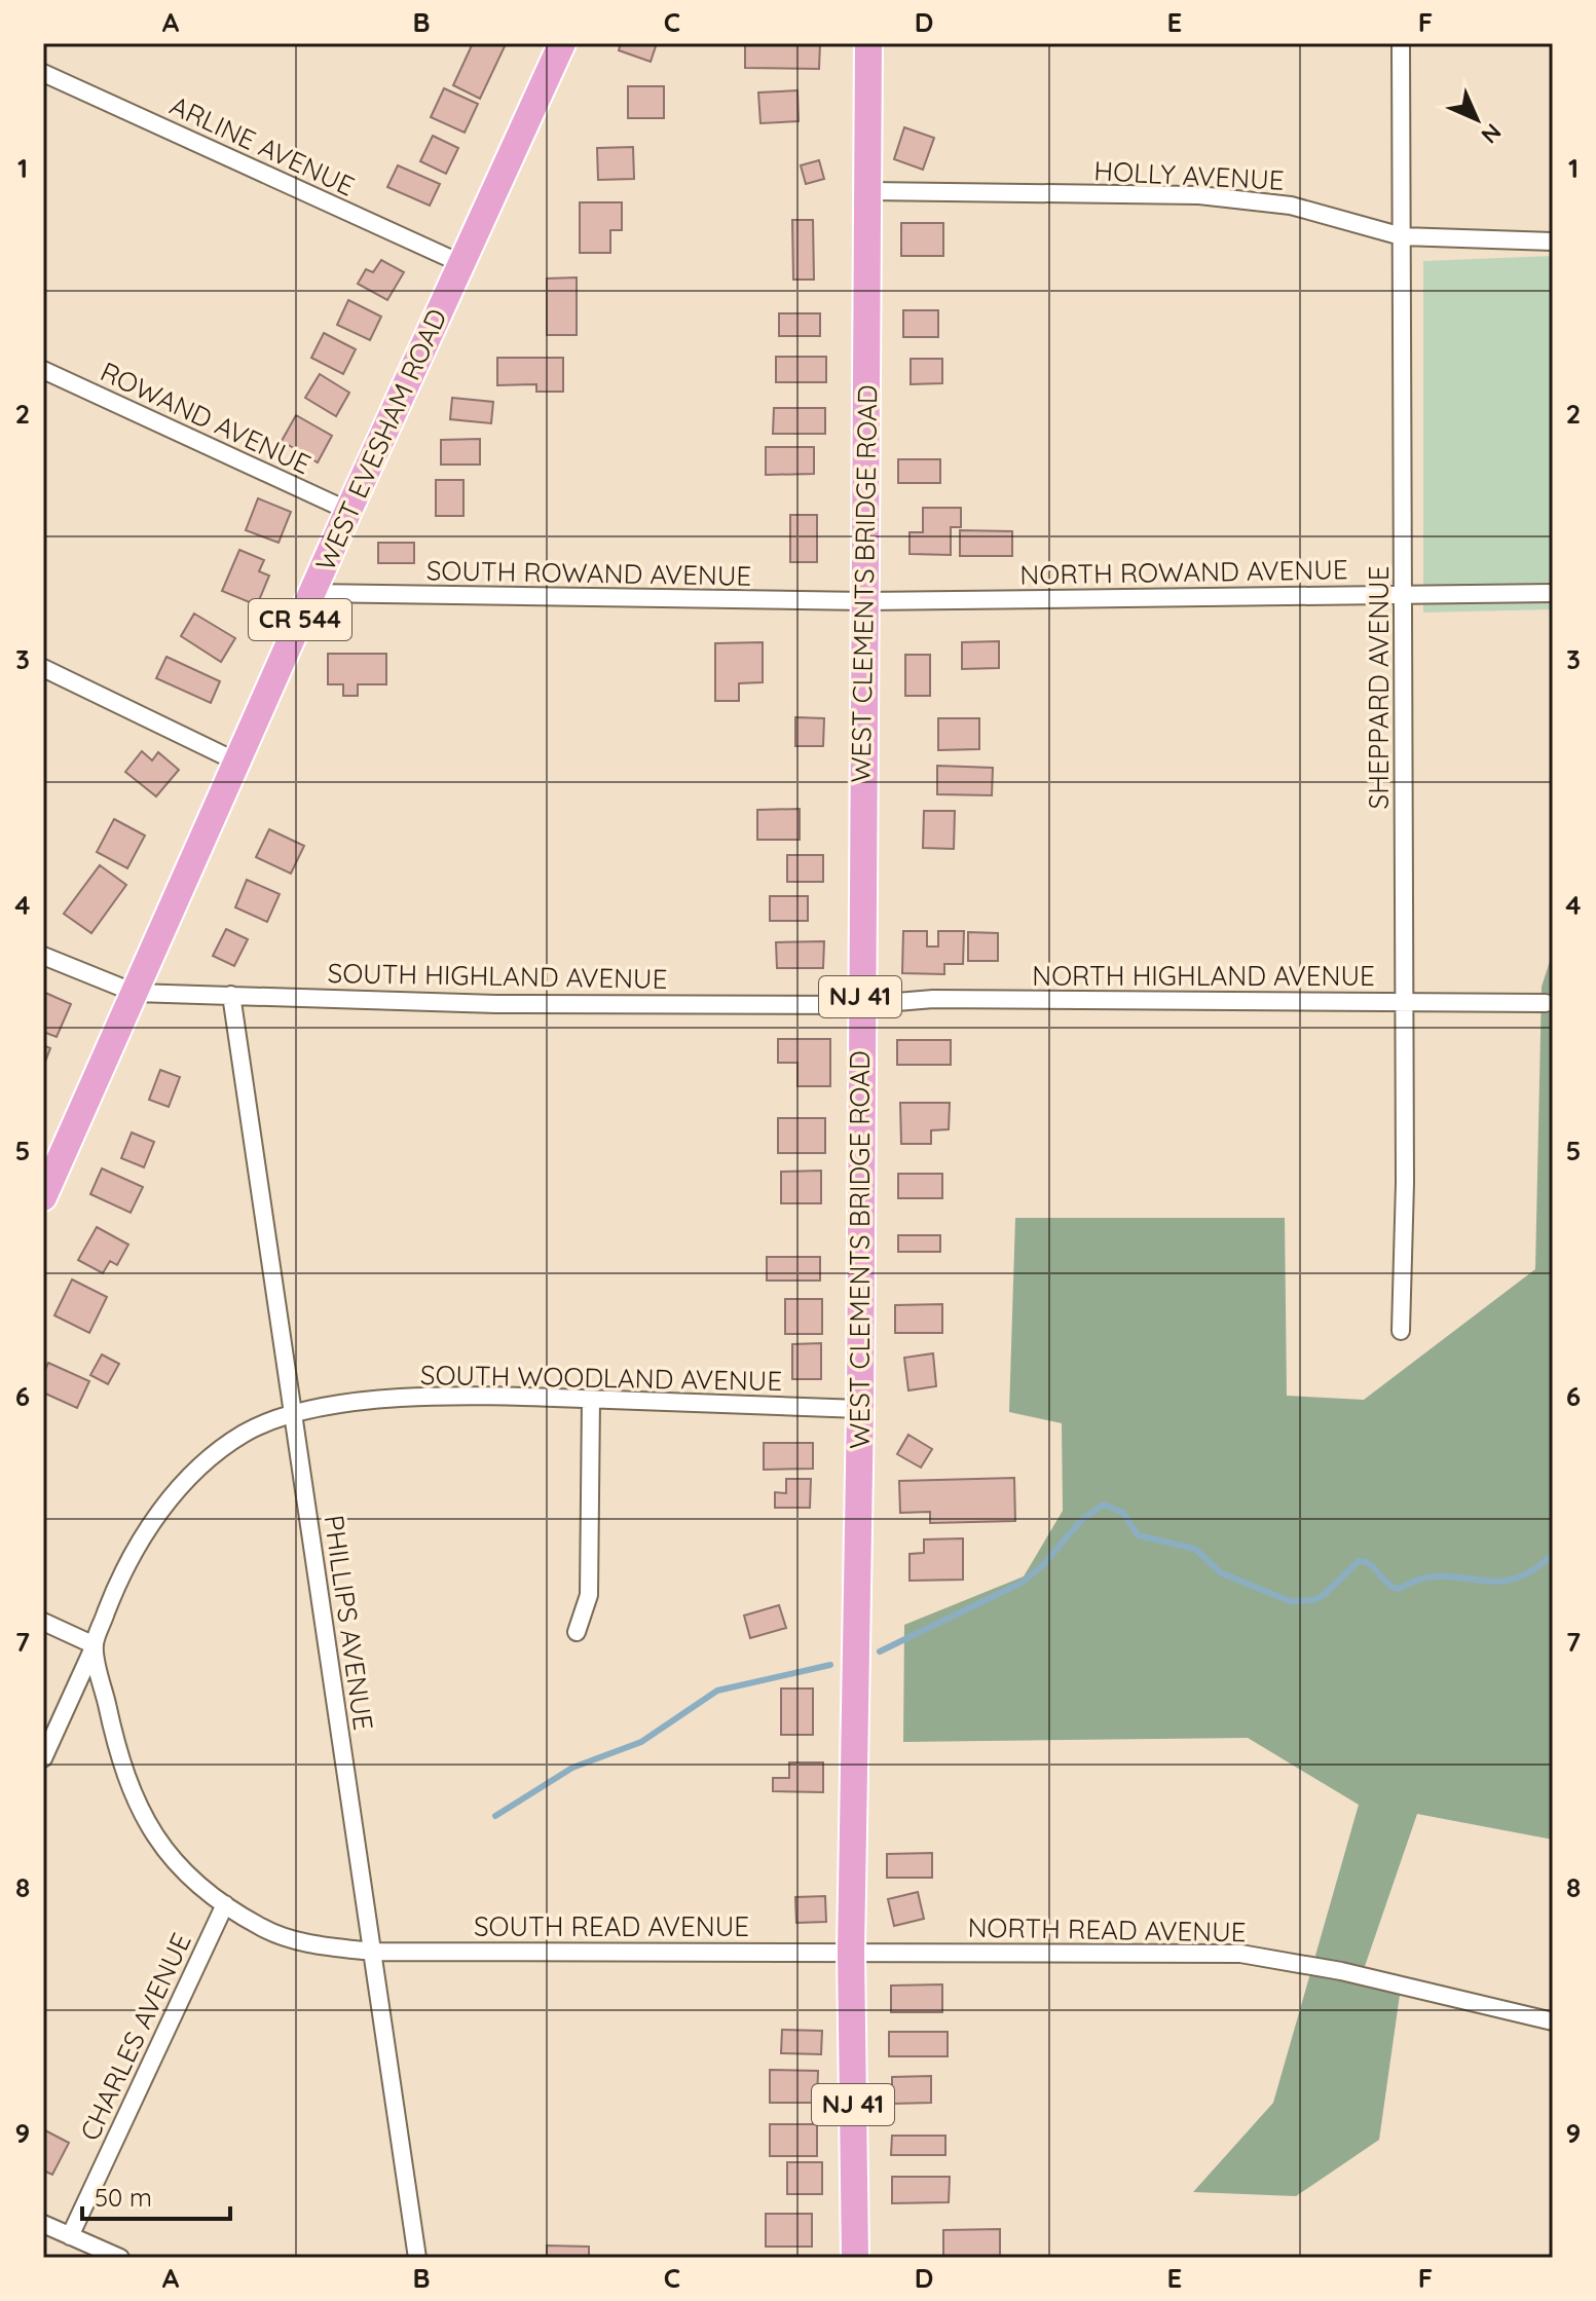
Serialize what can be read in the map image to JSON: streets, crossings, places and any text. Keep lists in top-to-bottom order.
{
  "streets": {
    "main road": [
      "WEST EVESHAM ROAD",
      "WEST CLEMENTS BRIDGE ROAD",
      "CR 544",
      "NJ 41"
    ],
    "street": [
      "ARLINE AVENUE",
      "HOLLY AVENUE",
      "ROWAND AVENUE",
      "NORTH ROWAND AVENUE",
      "SOUTH ROWAND AVENUE",
      "SHEPPARD AVENUE",
      "SOUTH HIGHLAND AVENUE",
      "NORTH HIGHLAND AVENUE",
      "SOUTH WOODLAND AVENUE",
      "PHILLIPS AVENUE",
      "SOUTH READ AVENUE",
      "NORTH READ AVENUE",
      "CHARLES AVENUE"
    ]
  },
  "crossings": [
    ["ARLINE AVENUE", "WEST EVESHAM ROAD"],
    ["HOLLY AVENUE", "WEST CLEMENTS BRIDGE ROAD"],
    ["HOLLY AVENUE", "SHEPPARD AVENUE"],
    ["ROWAND AVENUE", "WEST EVESHAM ROAD"],
    ["WEST EVESHAM ROAD", "SOUTH ROWAND AVENUE"],
    ["WEST EVESHAM ROAD", "SOUTH HIGHLAND AVENUE"],
    ["NORTH ROWAND AVENUE", "SOUTH ROWAND AVENUE"],
    ["NORTH ROWAND AVENUE", "WEST CLEMENTS BRIDGE ROAD"],
    ["NORTH ROWAND AVENUE", "SHEPPARD AVENUE"],
    ["SOUTH ROWAND AVENUE", "WEST CLEMENTS BRIDGE ROAD"],
    ["WEST CLEMENTS BRIDGE ROAD", "SOUTH HIGHLAND AVENUE"],
    ["WEST CLEMENTS BRIDGE ROAD", "NORTH HIGHLAND AVENUE"],
    ["WEST CLEMENTS BRIDGE ROAD", "SOUTH WOODLAND AVENUE"],
    ["WEST CLEMENTS BRIDGE ROAD", "SOUTH READ AVENUE"],
    ["WEST CLEMENTS BRIDGE ROAD", "NORTH READ AVENUE"],
    ["SHEPPARD AVENUE", "NORTH HIGHLAND AVENUE"],
    ["SOUTH HIGHLAND AVENUE", "NORTH HIGHLAND AVENUE"],
    ["SOUTH HIGHLAND AVENUE", "PHILLIPS AVENUE"],
    ["SOUTH WOODLAND AVENUE", "PHILLIPS AVENUE"],
    ["SOUTH WOODLAND AVENUE", "SOUTH READ AVENUE"],
    ["PHILLIPS AVENUE", "SOUTH READ AVENUE"],
    ["SOUTH READ AVENUE", "NORTH READ AVENUE"],
    ["SOUTH READ AVENUE", "CHARLES AVENUE"]
  ],
  "scale_bar": "50 m",
  "north": "bottom right",
  "grid": {
    "columns": [
      "A",
      "B",
      "C",
      "D",
      "E",
      "F"
    ],
    "rows": [
      "1",
      "2",
      "3",
      "4",
      "5",
      "6",
      "7",
      "8",
      "9"
    ]
  }
}
